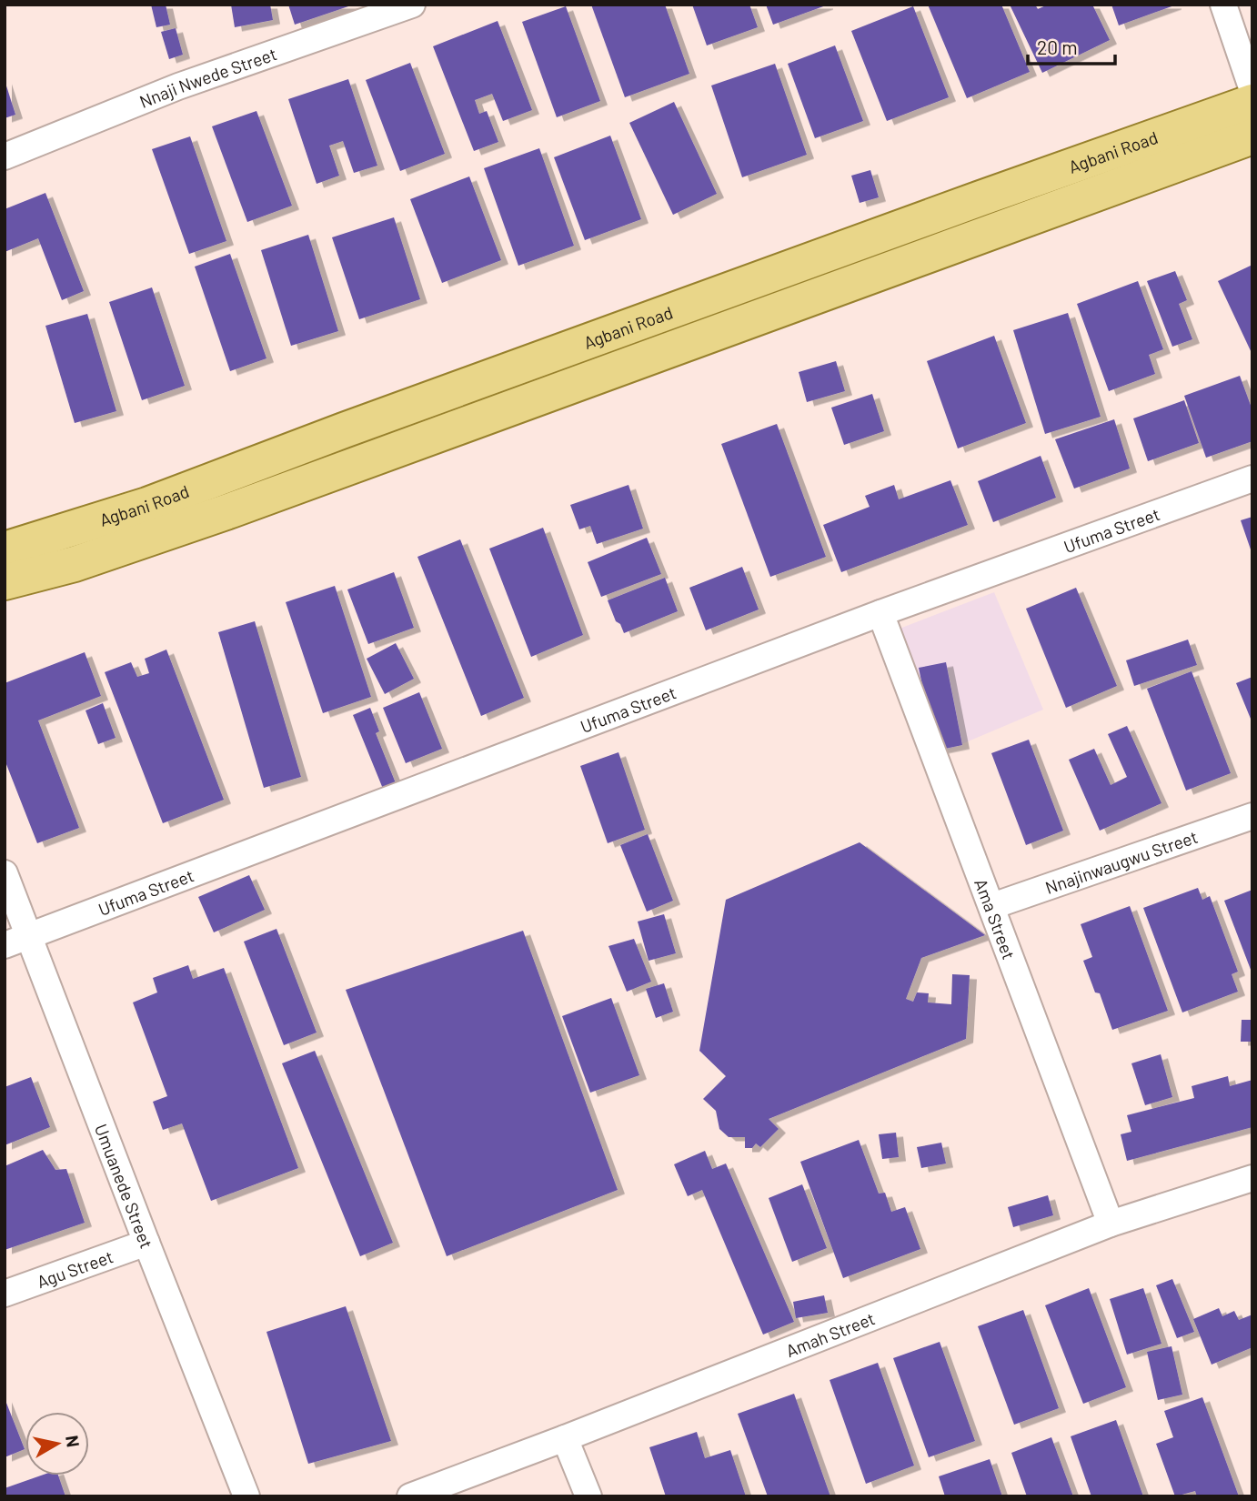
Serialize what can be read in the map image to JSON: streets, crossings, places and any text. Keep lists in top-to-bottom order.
{
  "streets": {
    "main road": ["Agbani Road"],
    "street": [
      "Nnaji Nwede Street",
      "Ufuma Street",
      "Nnajinwaugwu Street",
      "Ama Street",
      "Umuanede Street",
      "Agu Street",
      "Amah Street"
    ]
  },
  "crossings": [
    ["Ufuma Street", "Ama Street"],
    ["Ufuma Street", "Umuanede Street"],
    ["Nnajinwaugwu Street", "Ama Street"],
    ["Ama Street", "Amah Street"],
    ["Umuanede Street", "Agu Street"]
  ],
  "scale_bar": "20 m",
  "north": "right"
}
